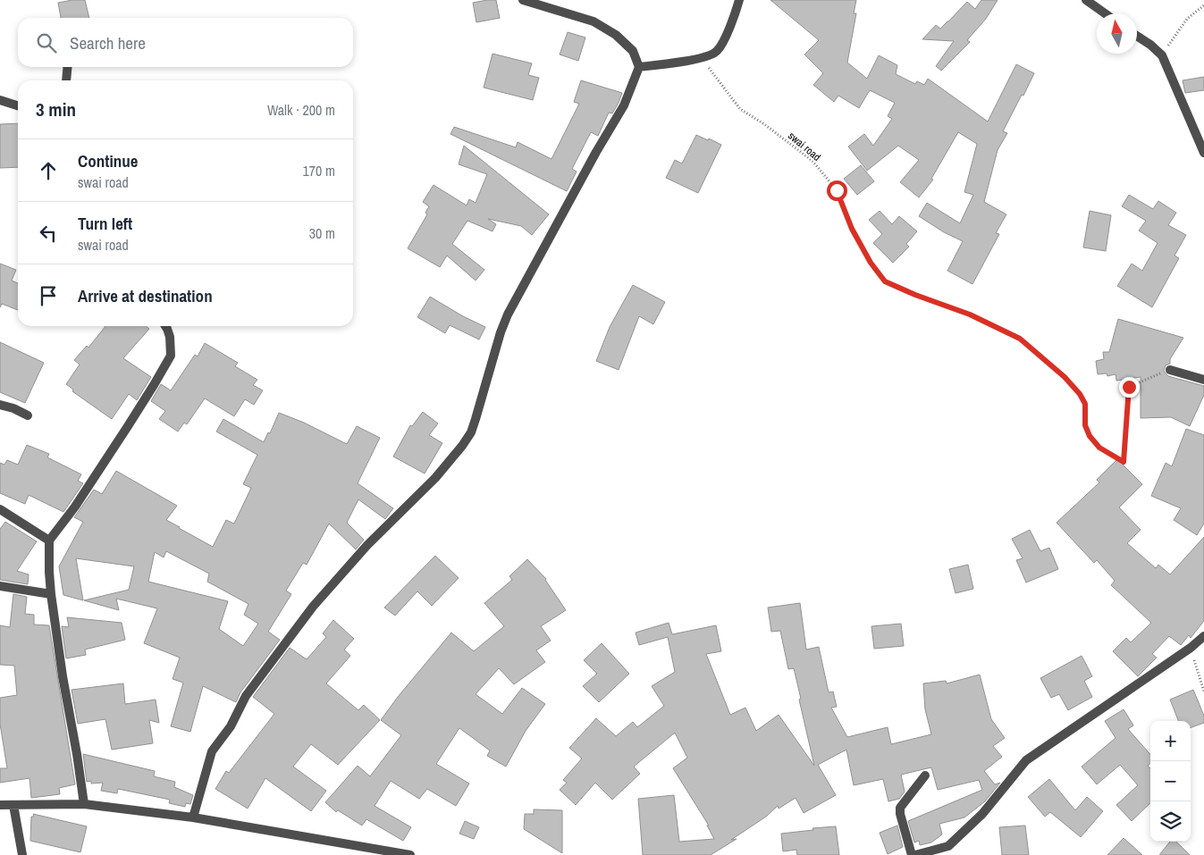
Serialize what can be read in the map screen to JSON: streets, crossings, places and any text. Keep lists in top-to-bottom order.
{
  "streets": {
    "path": ["swai road"]
  },
  "north": "top",
  "page": {
    "search": "Search here",
    "heading": ["3 min", "Walk · 200 m"],
    "list": [
      ["Continue", "swai road", "170 m"],
      ["Turn left", "swai road", "30 m"],
      "Arrive at destination"
    ],
    "map_buttons": ["+", "−"]
  }
}
